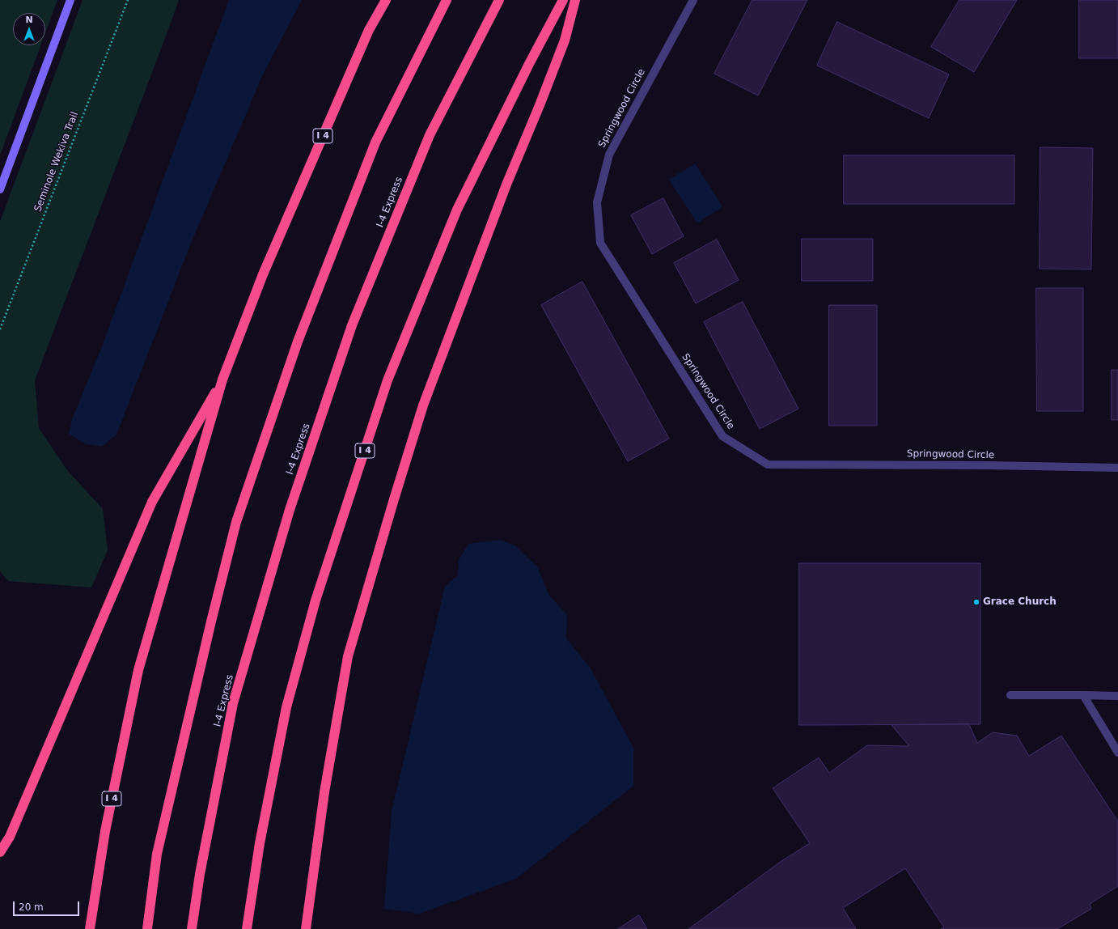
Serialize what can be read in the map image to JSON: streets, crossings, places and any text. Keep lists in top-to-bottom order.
{
  "streets": {
    "highway": ["I 4", "I-4 Express"],
    "street": ["Springwood Circle"],
    "path": ["Seminole Wekiva Trail"]
  },
  "places": ["Grace Church"],
  "scale_bar": "20 m",
  "north": "top"
}
